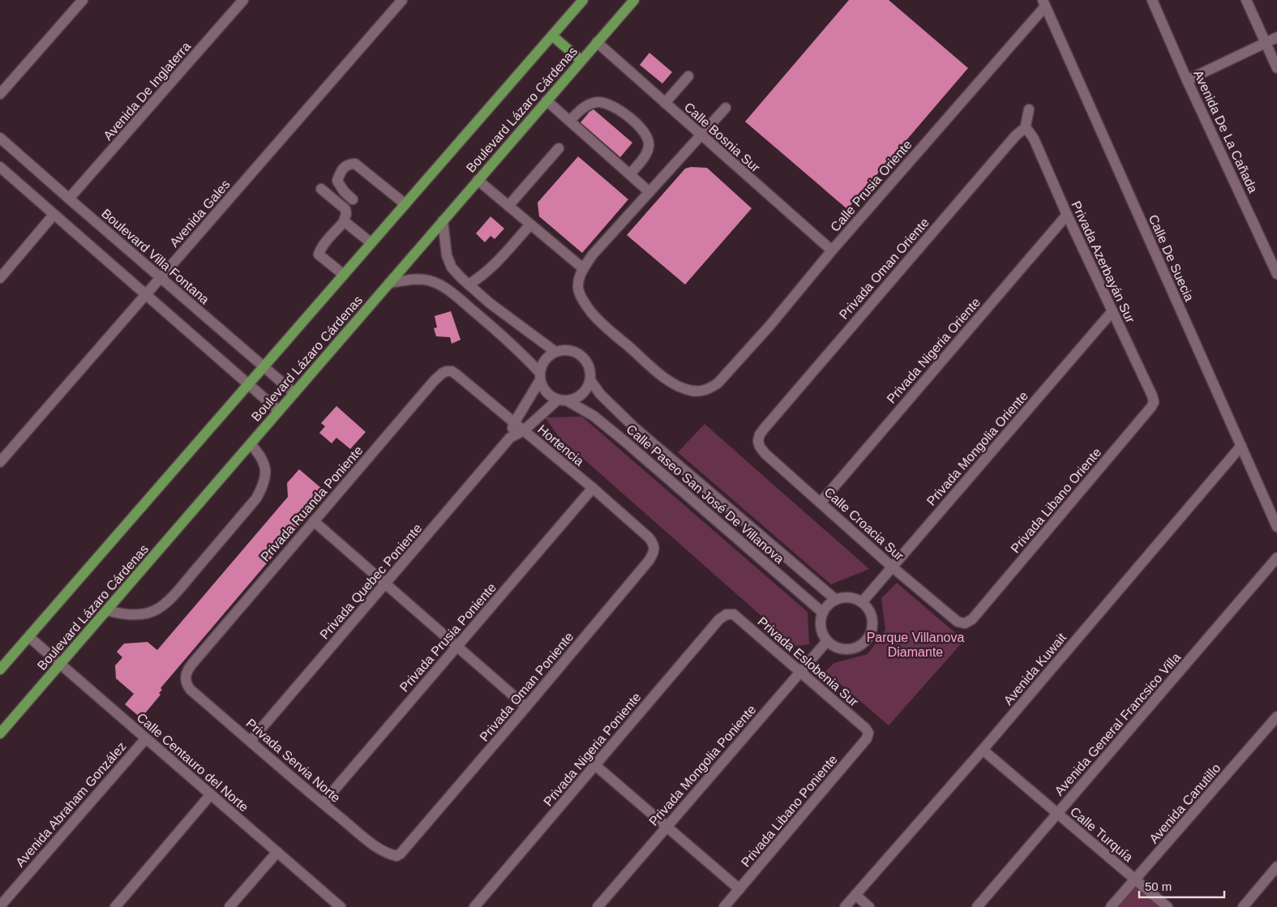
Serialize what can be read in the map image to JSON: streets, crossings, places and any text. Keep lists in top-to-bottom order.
{
  "streets": {
    "main road": ["Boulevard Lázaro Cárdenas"],
    "street": [
      "Avenida De Inglaterra",
      "Avenida De La Cañada",
      "Calle Bosnia Sur",
      "Calle Prusia Oriente",
      "Avenida Gales",
      "Boulevard Villa Fontana",
      "Calle De Suecia",
      "Privada Azerbayán Sur",
      "Privada Oman Oriente",
      "Privada Nigeria Oriente",
      "Hortencia",
      "Privada Mongolia Oriente",
      "Calle Paseo San José De Villanova",
      "Privada Libano Oriente",
      "Privada Ruanda Poniente",
      "Calle Croacia Sur",
      "Privada Quebec Poniente",
      "Privada Prusia Poniente",
      "Privada Eslobenia Sur",
      "Avenida Kuwait",
      "Privada Oman Poniente",
      "Avenida General Francsico Villa",
      "Privada Nigeria Poniente",
      "Privada Servia Norte",
      "Calle Centauro del Norte",
      "Privada Mongolia Poniente",
      "Avenida Canutillo",
      "Avenida Abraham González",
      "Privada Libano Poniente",
      "Calle Turquía"
    ]
  },
  "crossings": [
    ["Avenida De Inglaterra", "Boulevard Villa Fontana"],
    ["Boulevard Lázaro Cárdenas", "Calle Bosnia Sur"],
    ["Boulevard Lázaro Cárdenas", "Boulevard Villa Fontana"],
    ["Boulevard Lázaro Cárdenas", "Calle Centauro del Norte"],
    ["Calle Bosnia Sur", "Calle Prusia Oriente"],
    ["Calle Prusia Oriente", "Calle De Suecia"],
    ["Avenida Gales", "Boulevard Villa Fontana"],
    ["Calle De Suecia", "Avenida Kuwait"],
    ["Privada Azerbayán Sur", "Privada Oman Oriente"],
    ["Privada Azerbayán Sur", "Privada Nigeria Oriente"],
    ["Privada Azerbayán Sur", "Privada Mongolia Oriente"],
    ["Privada Azerbayán Sur", "Privada Libano Oriente"],
    ["Privada Oman Oriente", "Calle Croacia Sur"],
    ["Privada Nigeria Oriente", "Calle Croacia Sur"],
    ["Hortencia", "Privada Ruanda Poniente"],
    ["Hortencia", "Privada Quebec Poniente"],
    ["Hortencia", "Privada Prusia Poniente"],
    ["Hortencia", "Privada Oman Poniente"],
    ["Privada Mongolia Oriente", "Calle Paseo San José De Villanova"],
    ["Privada Mongolia Oriente", "Calle Croacia Sur"],
    ["Privada Mongolia Oriente", "Privada Mongolia Poniente"],
    ["Calle Paseo San José De Villanova", "Privada Quebec Poniente"],
    ["Calle Paseo San José De Villanova", "Privada Mongolia Poniente"],
    ["Privada Libano Oriente", "Calle Croacia Sur"],
    ["Privada Ruanda Poniente", "Privada Servia Norte"],
    ["Privada Quebec Poniente", "Privada Servia Norte"],
    ["Privada Prusia Poniente", "Privada Servia Norte"],
    ["Privada Eslobenia Sur", "Privada Nigeria Poniente"],
    ["Privada Eslobenia Sur", "Privada Mongolia Poniente"],
    ["Privada Eslobenia Sur", "Privada Libano Poniente"],
    ["Avenida Kuwait", "Calle Turquía"],
    ["Privada Oman Poniente", "Privada Servia Norte"],
    ["Avenida General Francsico Villa", "Calle Turquía"],
    ["Calle Centauro del Norte", "Avenida Abraham González"],
    ["Avenida Canutillo", "Calle Turquía"]
  ],
  "parks": ["Parque Villanova Diamante"],
  "scale_bar": "50 m"
}
